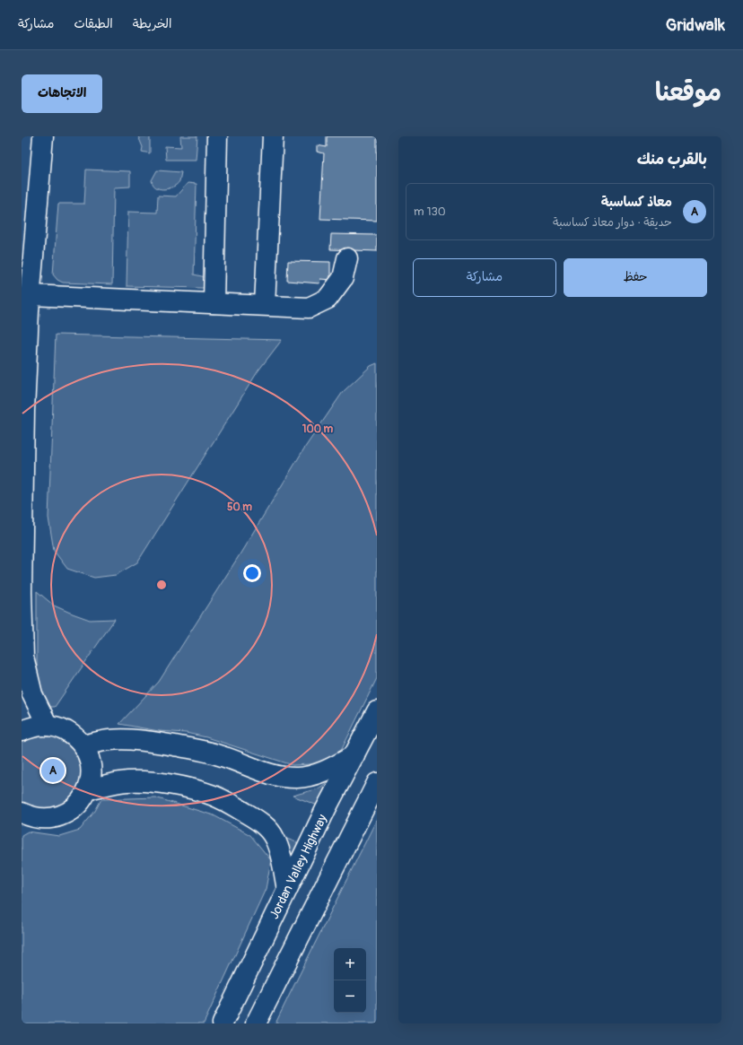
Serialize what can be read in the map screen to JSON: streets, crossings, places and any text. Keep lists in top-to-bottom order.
{
  "streets": {
    "main road": ["Jordan Valley Highway"]
  },
  "page": {
    "header": "Gridwalk",
    "nav": ["الخريطة", "الطبقات", "مشاركة"],
    "title": "موقعنا",
    "buttons": [
      "الاتجاهات",
      ["حفظ", "مشاركة"]
    ],
    "heading": "بالقرب منك",
    "list": [
      {
        "mark": "A",
        "name": "معاذ كساسبة",
        "note": "حديقة · دوار معاذ كساسبة",
        "value": "130 m"
      }
    ],
    "pins": "A",
    "map_buttons": ["+", "−"]
  },
  "rings": ["100 m", "50 m"]
}
